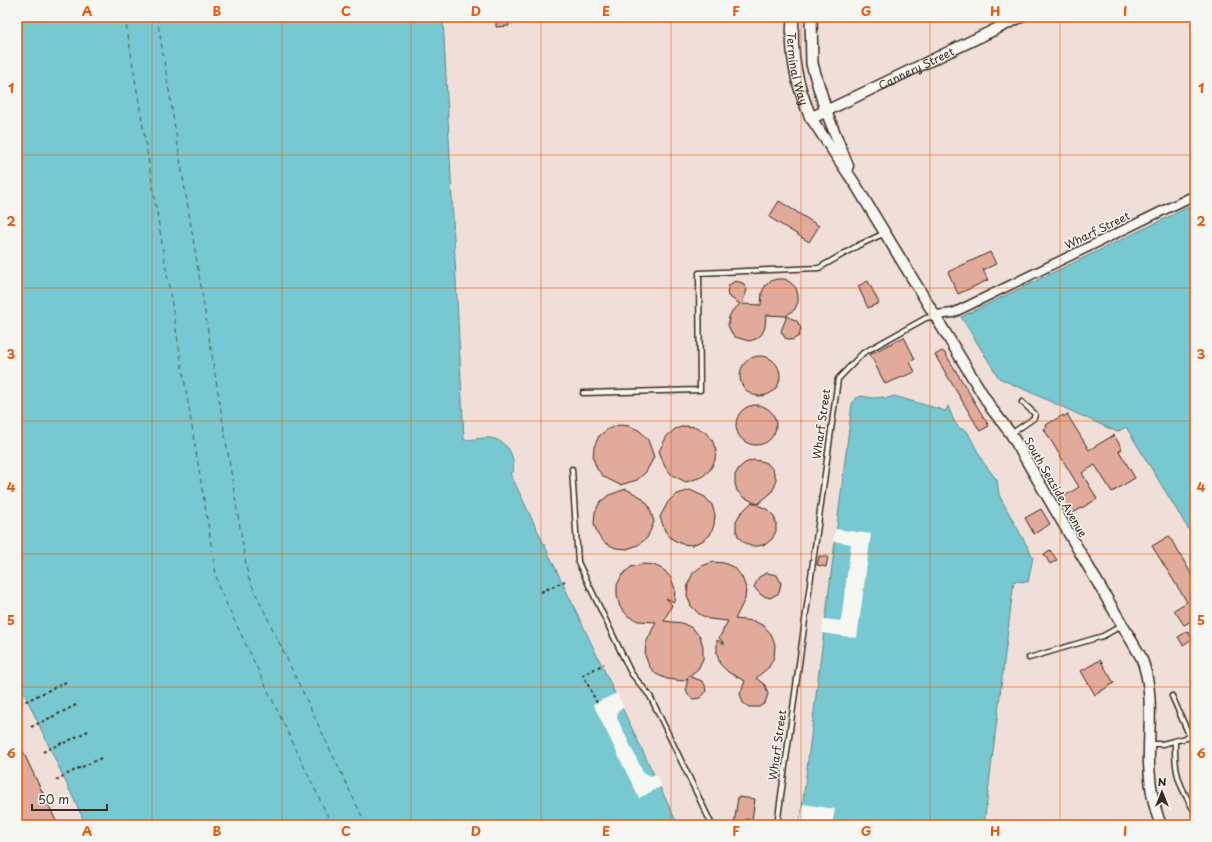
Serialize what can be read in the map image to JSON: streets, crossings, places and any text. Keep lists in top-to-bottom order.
{
  "streets": {
    "main road": ["Cannery Street", "Terminal Way"],
    "street": ["Wharf Street", "South Seaside Avenue"]
  },
  "crossings": [
    ["Cannery Street", "Terminal Way"],
    ["Cannery Street", "South Seaside Avenue"],
    ["Terminal Way", "South Seaside Avenue"],
    ["Wharf Street", "South Seaside Avenue"]
  ],
  "scale_bar": "50 m",
  "north": "top",
  "grid": {
    "columns": [
      "A",
      "B",
      "C",
      "D",
      "E",
      "F",
      "G",
      "H",
      "I"
    ],
    "rows": [
      "1",
      "2",
      "3",
      "4",
      "5",
      "6"
    ]
  }
}
